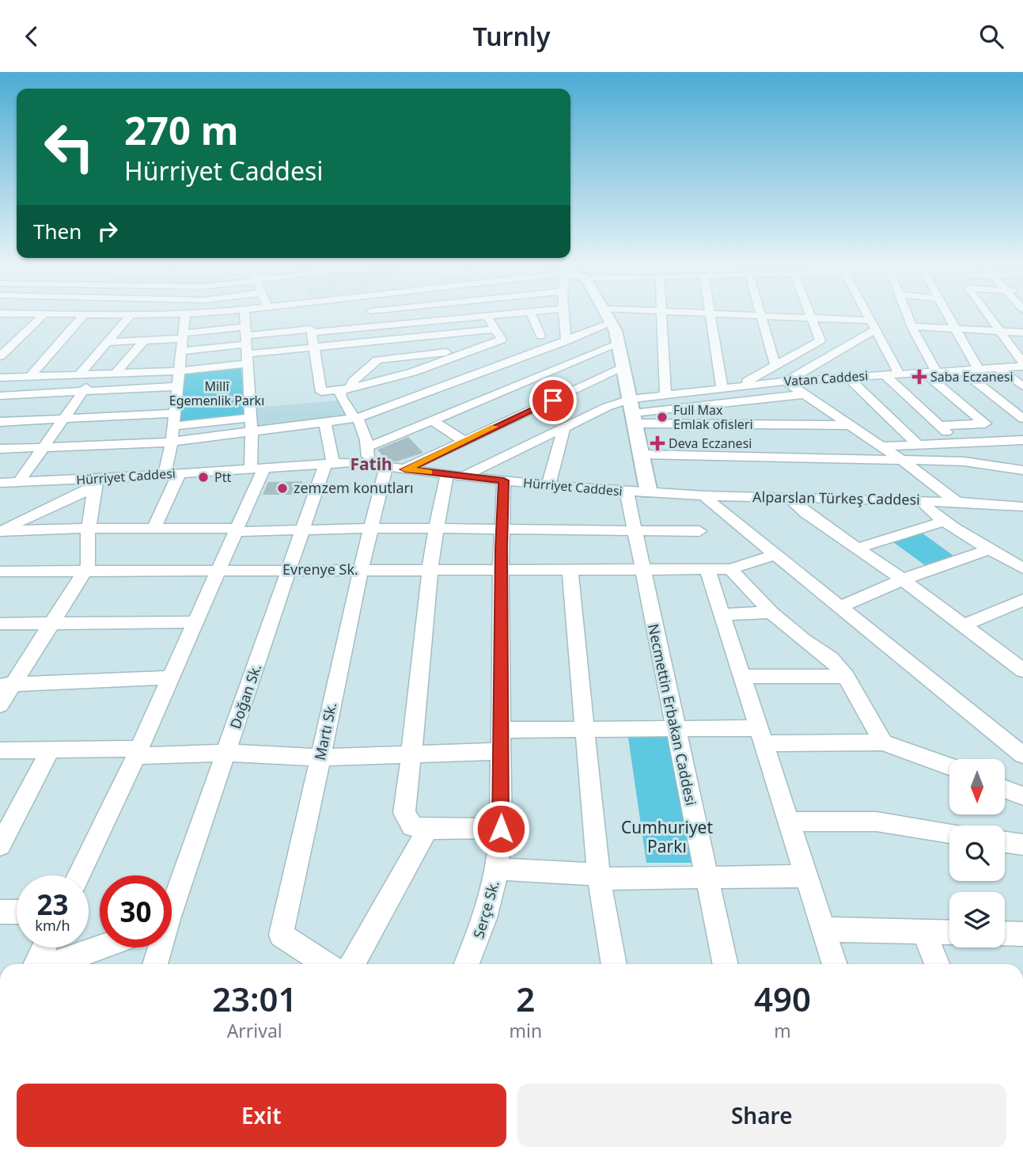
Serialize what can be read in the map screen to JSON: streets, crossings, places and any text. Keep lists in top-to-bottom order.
{
  "streets": {
    "street": [
      "Vatan Caddesi",
      "Hürriyet Caddesi",
      "Alparslan Türkeş Caddesi",
      "Evrenye Sk.",
      "Doğan Sk.",
      "Necmettin Erbakan Caddesi",
      "Martı Sk.",
      "Serçe Sk."
    ]
  },
  "crossings": [
    ["Hürriyet Caddesi", "Alparslan Türkeş Caddesi"],
    ["Hürriyet Caddesi", "Doğan Sk."],
    ["Hürriyet Caddesi", "Necmettin Erbakan Caddesi"],
    ["Hürriyet Caddesi", "Martı Sk."],
    ["Hürriyet Caddesi", "Serçe Sk."],
    ["Evrenye Sk.", "Doğan Sk."],
    ["Evrenye Sk.", "Necmettin Erbakan Caddesi"],
    ["Evrenye Sk.", "Martı Sk."],
    ["Evrenye Sk.", "Serçe Sk."]
  ],
  "districts": ["Fatih"],
  "parks": ["Millî Egemenlik Parkı", "Cumhuriyet Parkı"],
  "places": {
    "health": ["Saba Eczanesi", "Deva Eczanesi"],
    "other": ["Full Max Emlak ofisleri", "Ptt", "zemzem konutları"]
  },
  "north": "bottom",
  "page": {
    "header": "Turnly",
    "turn": ["270 m", "Hürriyet Caddesi"],
    "then": "Then",
    "speed": "23 km/h",
    "limit": "30",
    "eta": [
      "23:01",
      "Arrival",
      "2",
      "min",
      "490",
      "m"
    ],
    "buttons": ["Exit", "Share"]
  }
}
